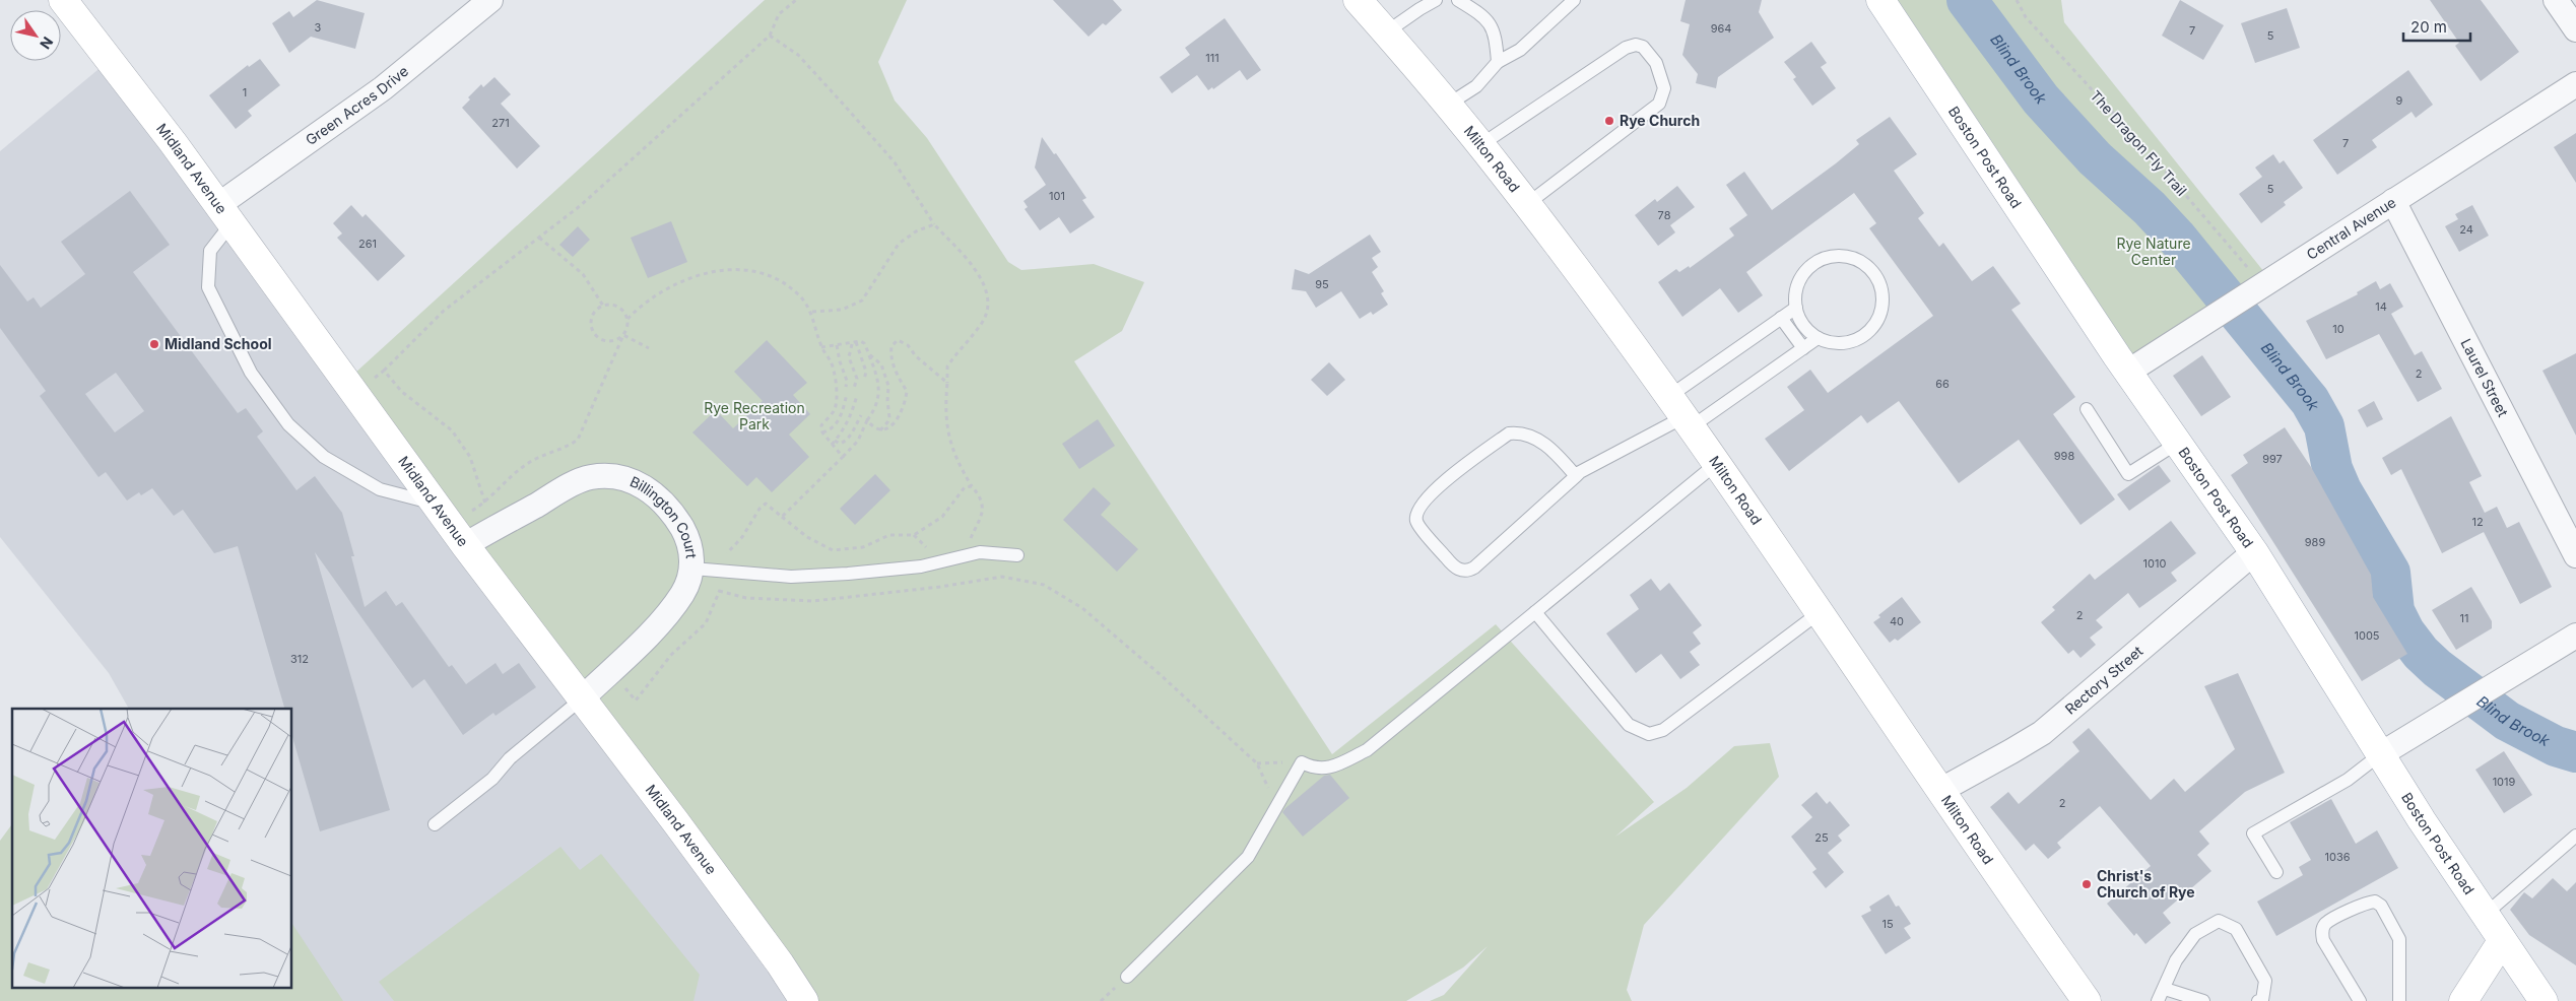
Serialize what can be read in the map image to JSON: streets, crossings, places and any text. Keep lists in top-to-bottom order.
{
  "streets": {
    "street": [
      "Green Acres Drive",
      "Boston Post Road",
      "Milton Road",
      "Midland Avenue",
      "Central Avenue",
      "Laurel Street",
      "Billington Court",
      "Rectory Street"
    ],
    "path": ["The Dragon Fly Trail"]
  },
  "crossings": [
    ["Green Acres Drive", "Midland Avenue"],
    ["The Dragon Fly Trail", "Central Avenue"],
    ["Boston Post Road", "Central Avenue"],
    ["Boston Post Road", "Rectory Street"],
    ["Milton Road", "Rectory Street"],
    ["Midland Avenue", "Billington Court"],
    ["Central Avenue", "Laurel Street"]
  ],
  "water": ["Blind Brook"],
  "parks": ["Rye Nature Center", "Rye Recreation Park"],
  "places": ["Rye Church", "Midland School", "Christ's Church of Rye"],
  "house_numbers": [
    "3",
    "964",
    "7",
    "5",
    "111",
    "1",
    "9",
    "271",
    "7",
    "5",
    "101",
    "78",
    "24",
    "261",
    "95",
    "14",
    "10",
    "2",
    "66",
    "998",
    "997",
    "12",
    "989",
    "1010",
    "2",
    "11",
    "40",
    "1005",
    "312",
    "1019",
    "2",
    "25",
    "1036",
    "15"
  ],
  "scale_bar": "20 m",
  "north": "bottom right"
}
